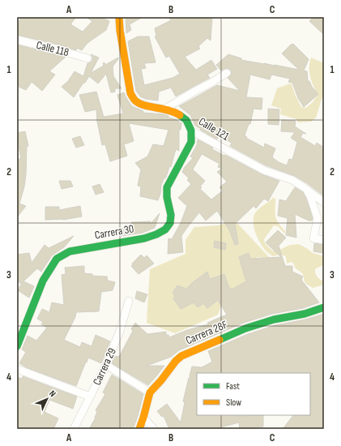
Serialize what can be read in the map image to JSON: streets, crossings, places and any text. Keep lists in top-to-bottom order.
{
  "streets": {
    "street": [
      "Calle 118",
      "Calle 121",
      "Carrera 30",
      "Carrera 28F",
      "Carrera 29"
    ]
  },
  "crossings": [
    ["Calle 121", "Carrera 30"]
  ],
  "legend": ["Fast", "Slow"],
  "north": "top right",
  "grid": {
    "columns": ["A", "B", "C"],
    "rows": [
      "1",
      "2",
      "3",
      "4"
    ]
  }
}
